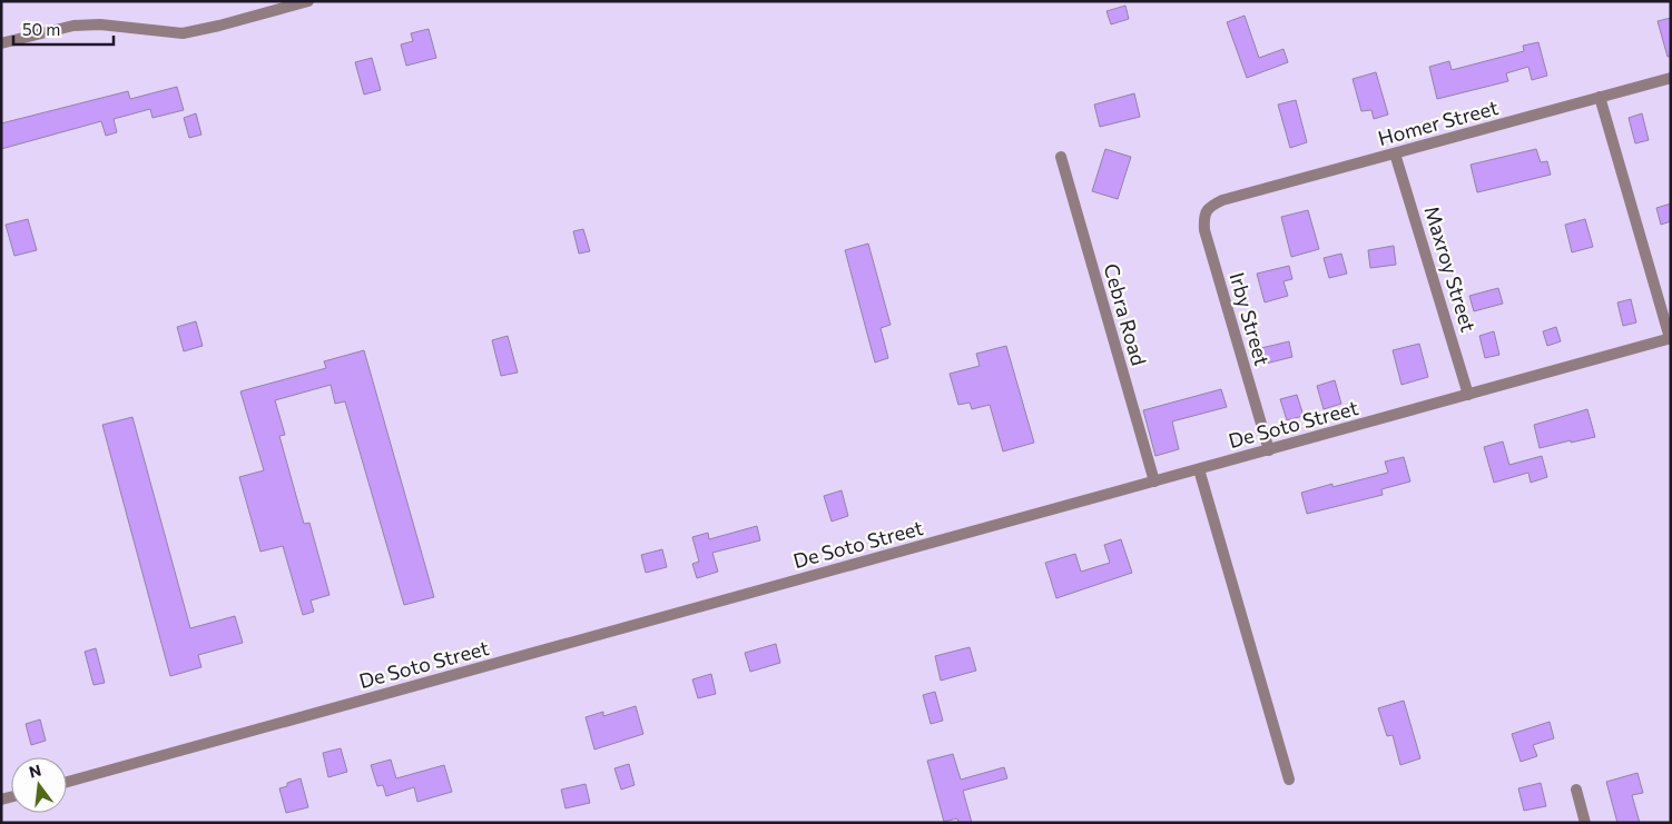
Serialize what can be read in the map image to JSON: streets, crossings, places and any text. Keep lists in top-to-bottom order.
{
  "streets": {
    "street": [
      "Homer Street",
      "Maxroy Street",
      "Cebra Road",
      "Irby Street",
      "De Soto Street"
    ]
  },
  "crossings": [
    ["Homer Street", "Maxroy Street"],
    ["Homer Street", "Irby Street"],
    ["Maxroy Street", "De Soto Street"],
    ["Cebra Road", "De Soto Street"],
    ["Irby Street", "De Soto Street"]
  ],
  "scale_bar": "50 m",
  "north": "top"
}
